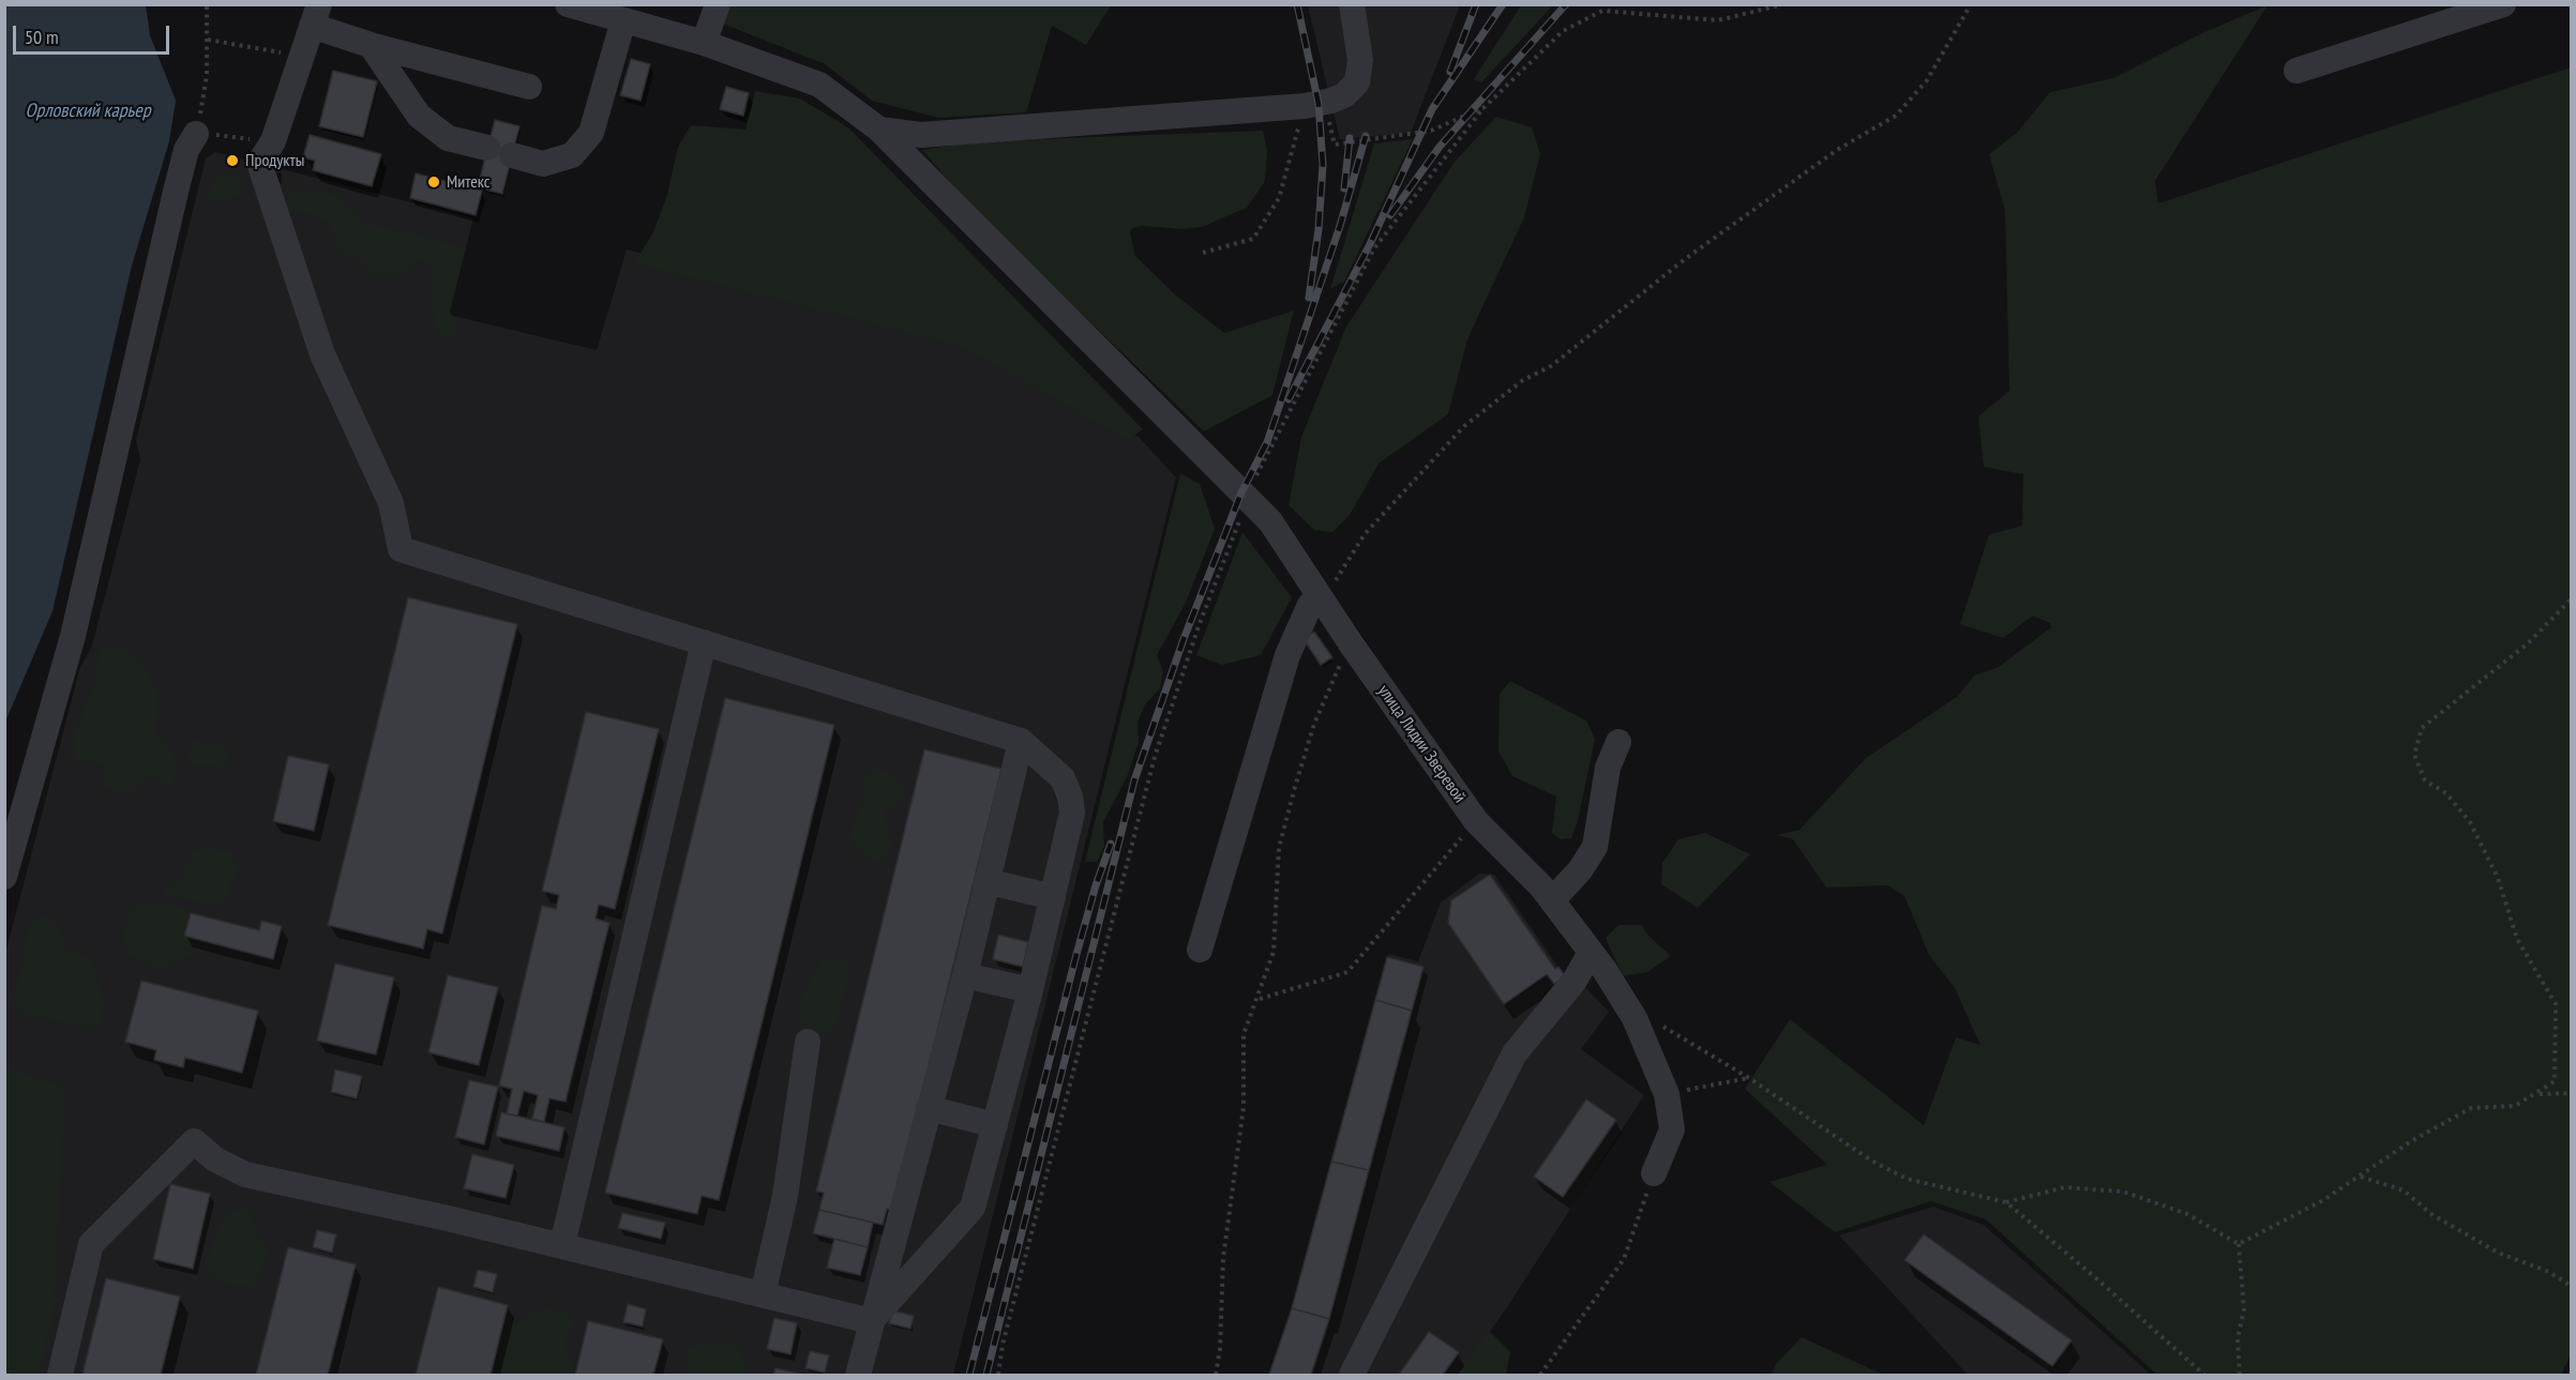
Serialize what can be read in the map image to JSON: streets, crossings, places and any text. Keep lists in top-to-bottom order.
{
  "streets": {
    "street": ["улица Лидии Зверевой"]
  },
  "water": ["Орловский карьер"],
  "places": ["Продукты", "Митекс"],
  "scale_bar": "50 m"
}
